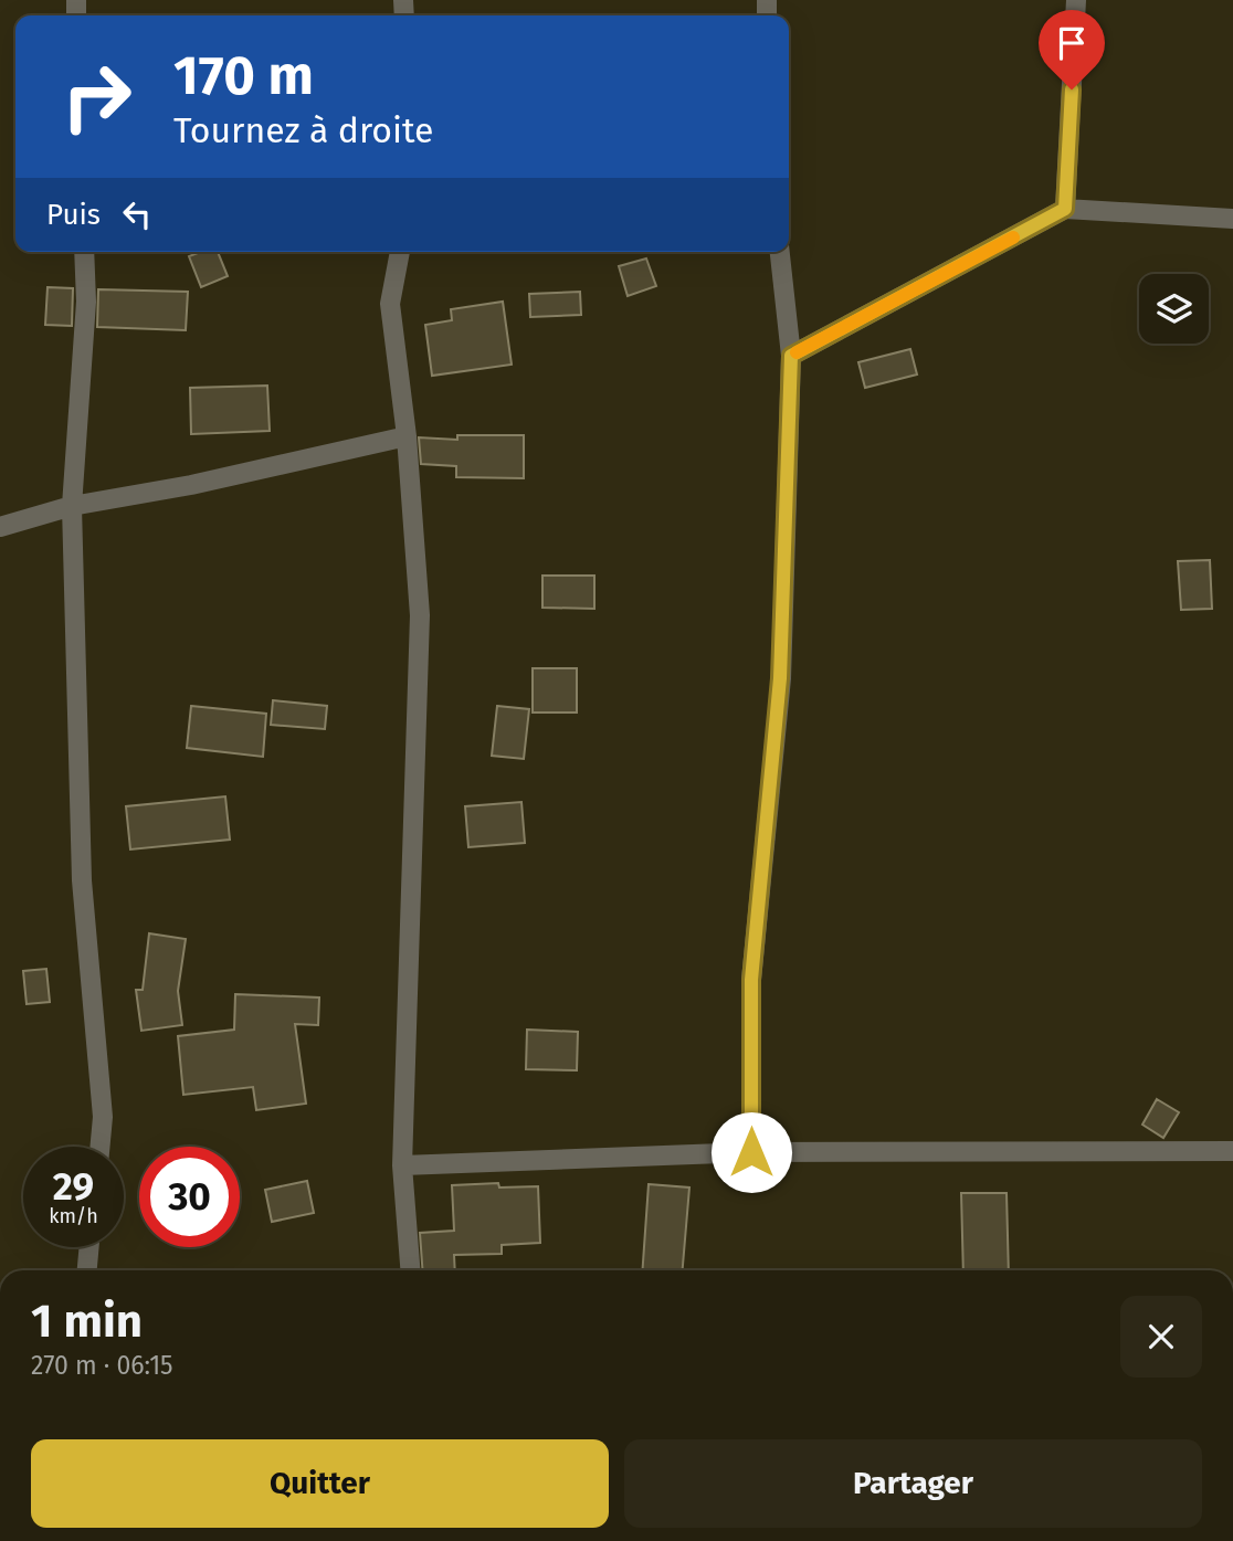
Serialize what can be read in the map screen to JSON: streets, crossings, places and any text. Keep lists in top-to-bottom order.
{
  "page": {
    "turn": ["170 m", "Tournez à droite"],
    "then": "Puis",
    "speed": "29 km/h",
    "limit": "30",
    "heading": ["1 min", "270 m · 06:15"],
    "buttons": ["Quitter", "Partager"]
  }
}
